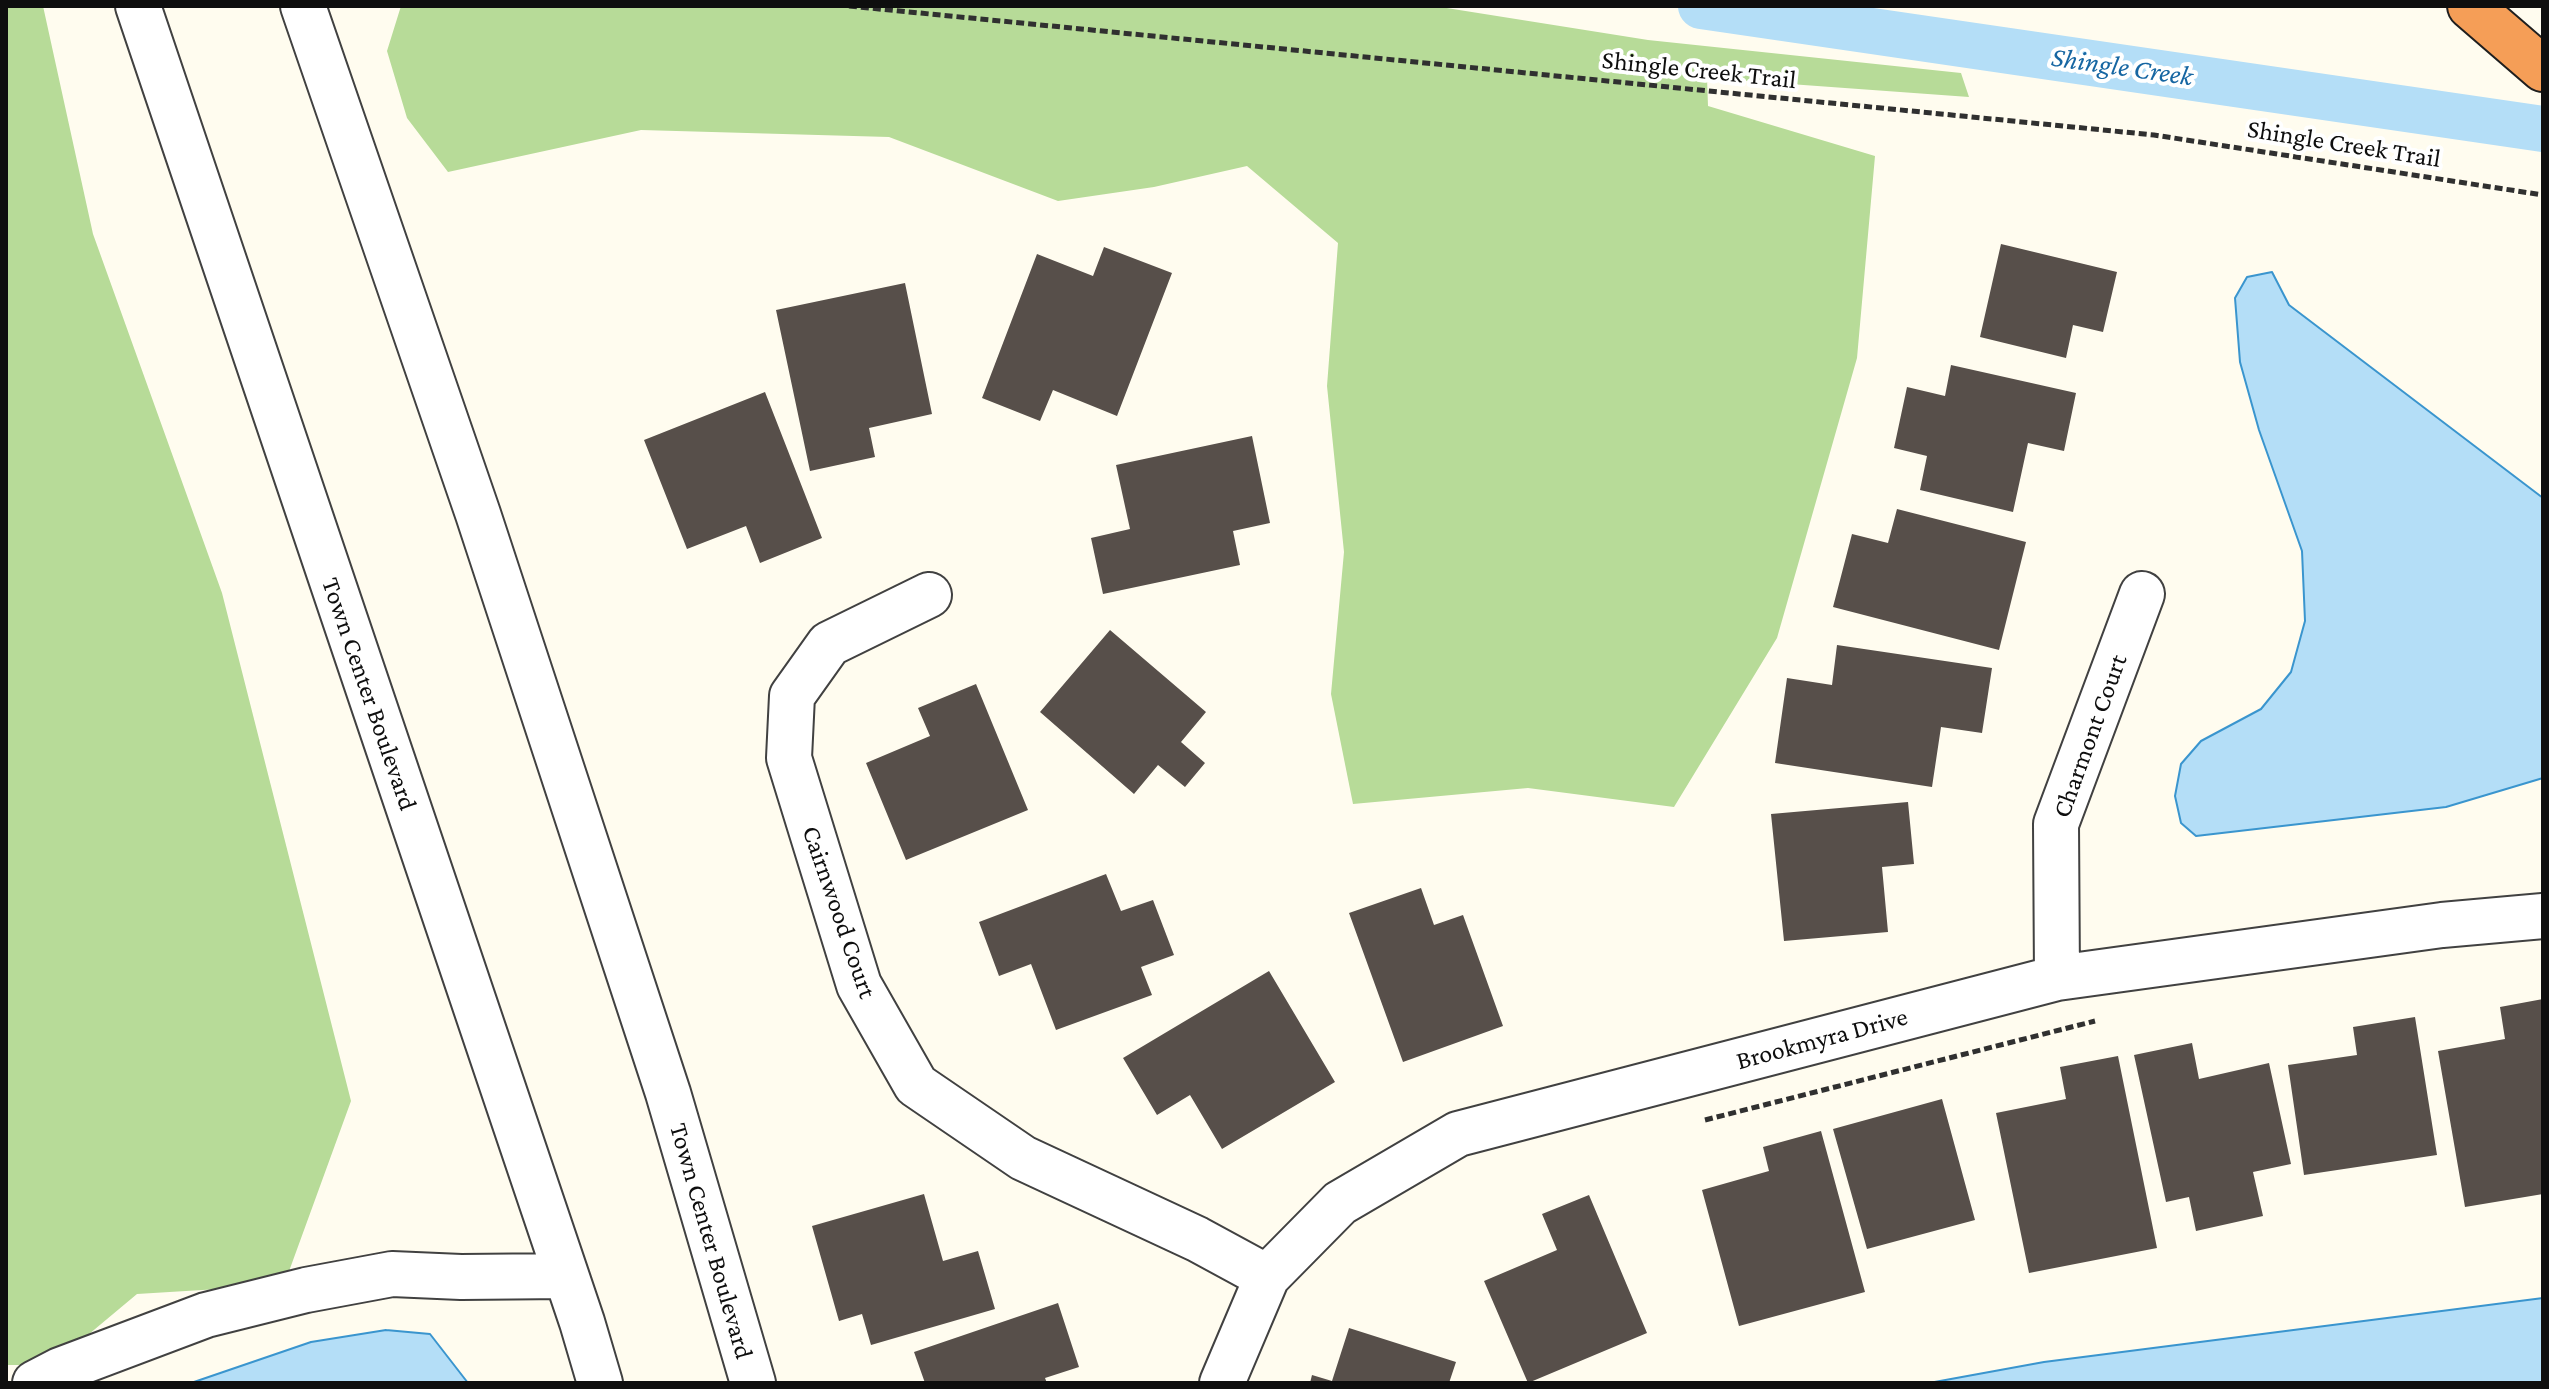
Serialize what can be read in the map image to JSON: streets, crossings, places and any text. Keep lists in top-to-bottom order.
{
  "streets": {
    "street": [
      "Town Center Boulevard",
      "Charmont Court",
      "Cairnwood Court",
      "Brookmyra Drive"
    ],
    "path": ["Shingle Creek Trail"]
  },
  "crossings": [
    ["Charmont Court", "Brookmyra Drive"],
    ["Cairnwood Court", "Brookmyra Drive"]
  ],
  "water": ["Shingle Creek"]
}
